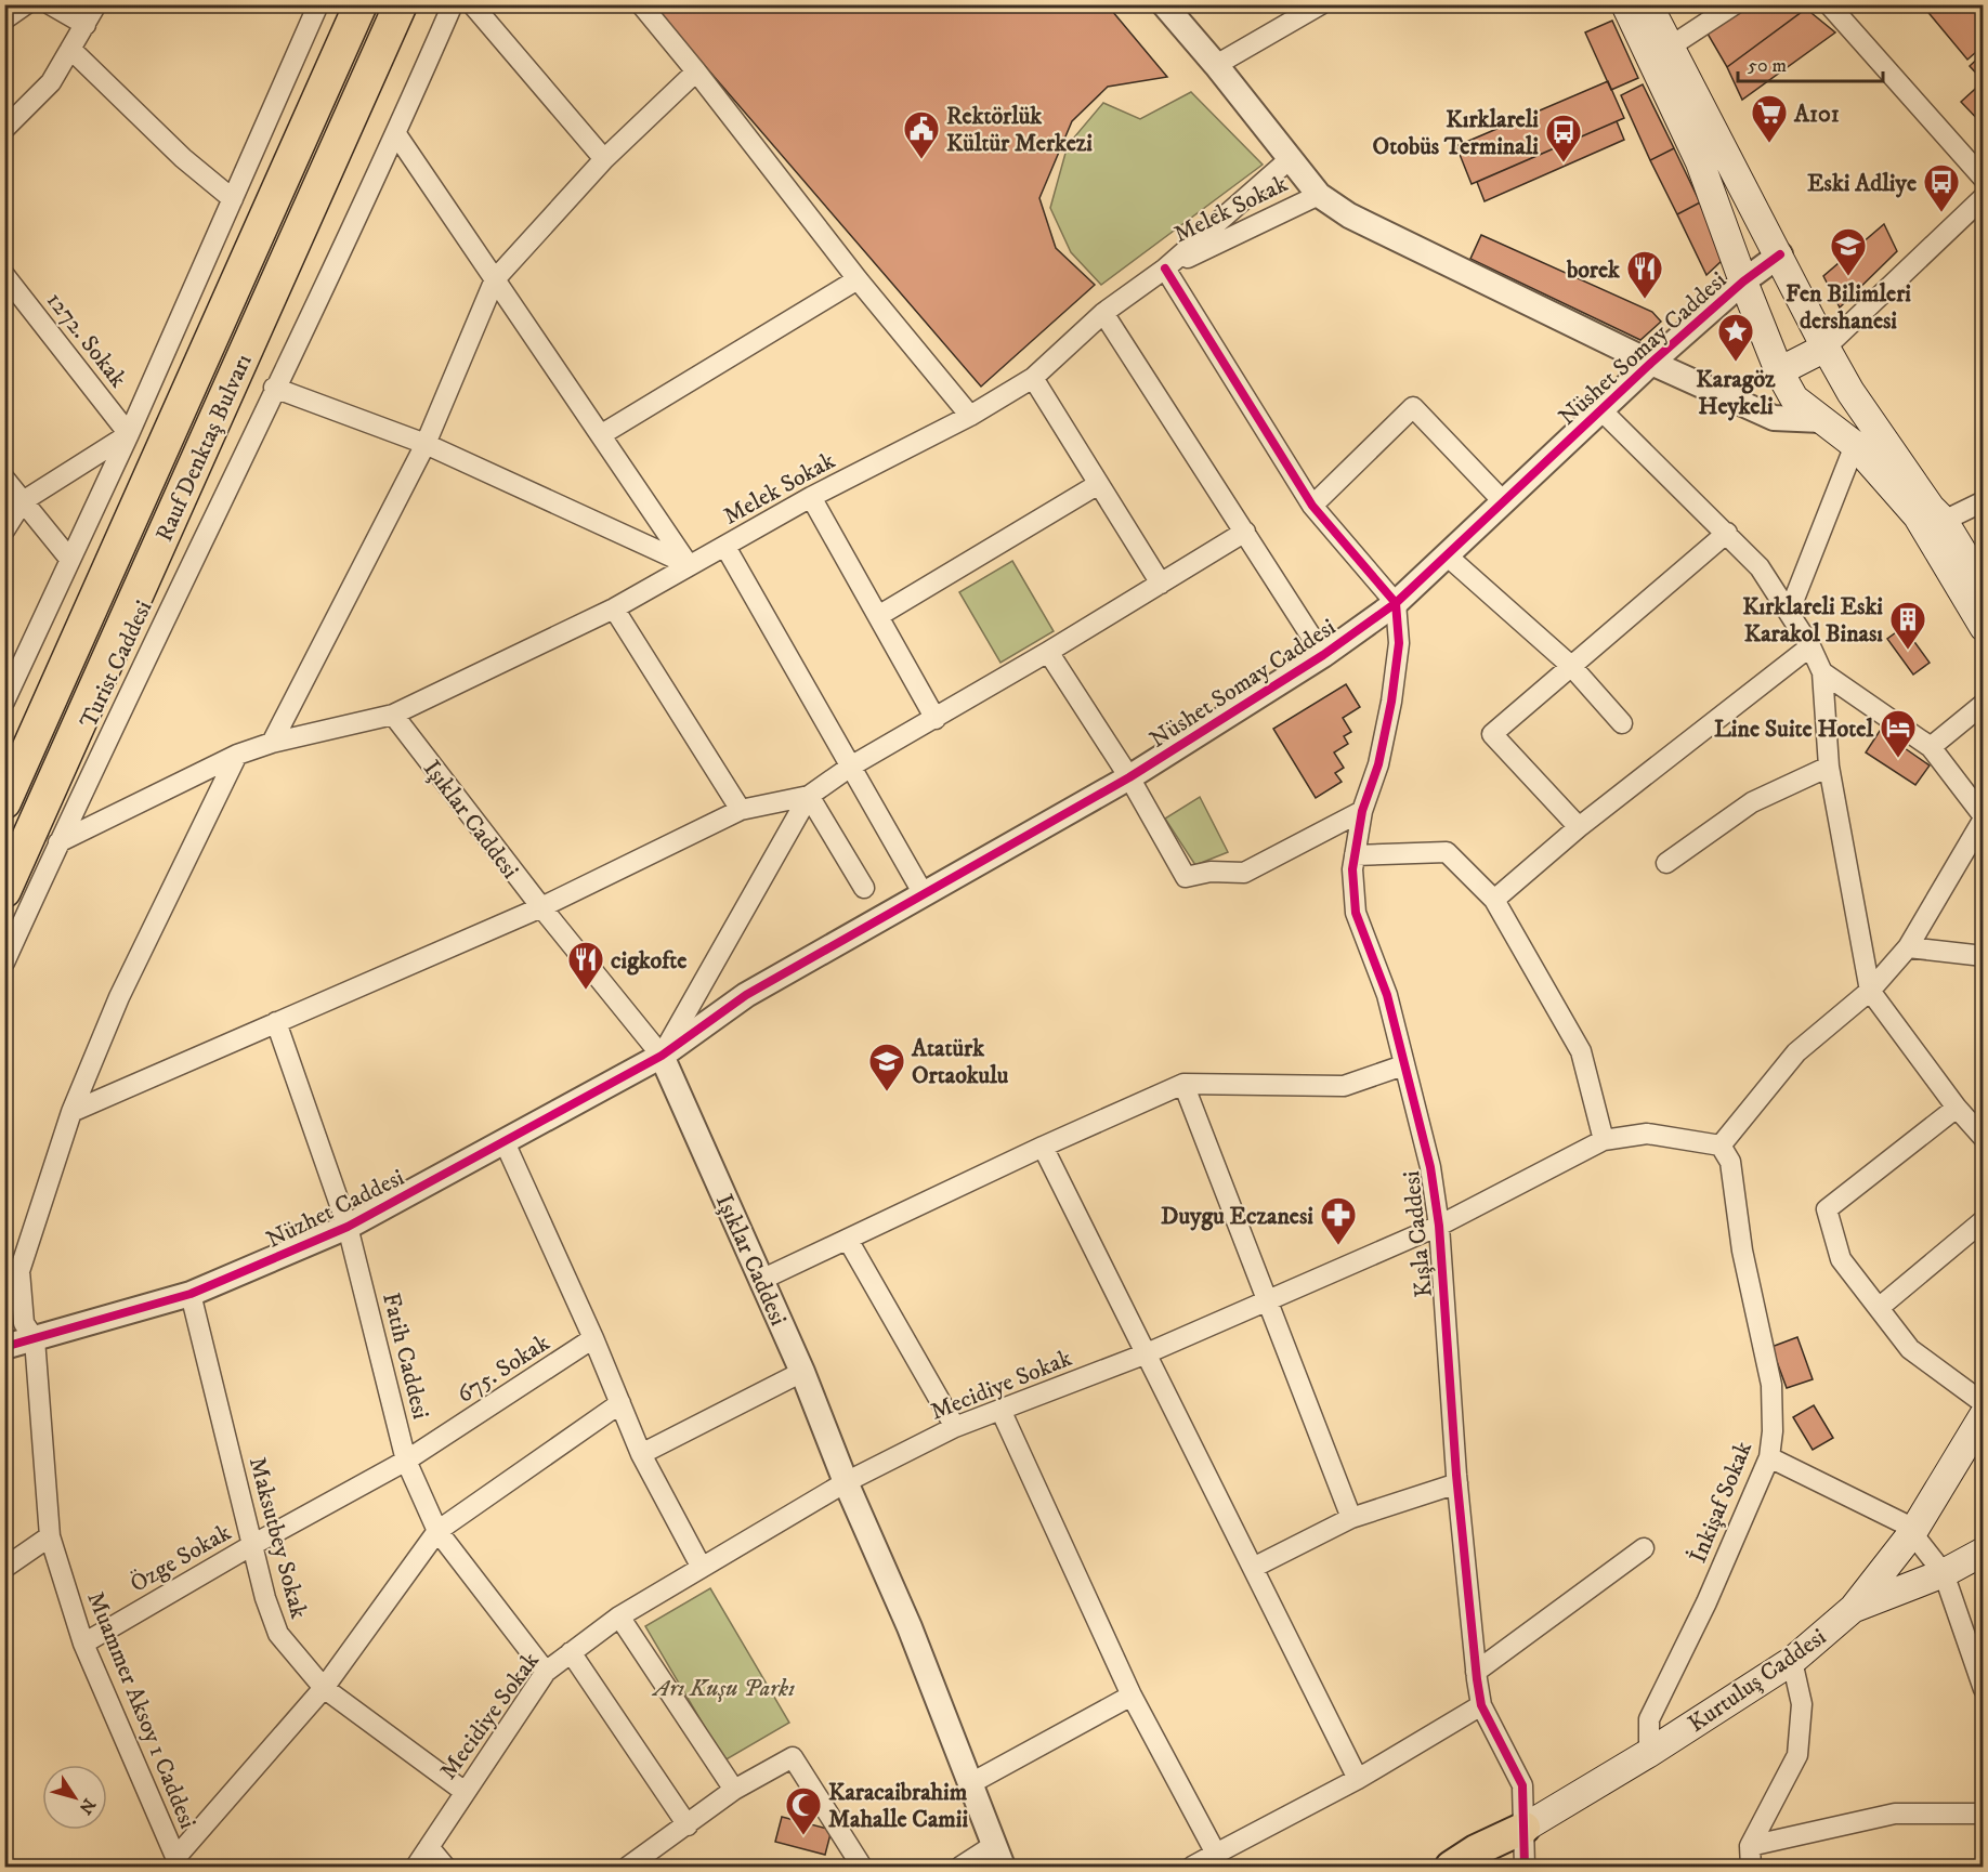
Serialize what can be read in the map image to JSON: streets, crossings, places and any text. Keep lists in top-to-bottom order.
{
  "streets": {
    "highway": ["Rauf Denktaş Bulvarı"],
    "main road": ["Kurtuluş Caddesi"],
    "street": [
      "Melek Sokak",
      "1272. Sokak",
      "Nüshet Somay Caddesi",
      "Turist Caddesi",
      "Işıklar Caddesi",
      "Nüzhet Caddesi",
      "Kışla Caddesi",
      "Fatih Caddesi",
      "675. Sokak",
      "Mecidiye Sokak",
      "İnkişaf Sokak",
      "Maksutbey Sokak",
      "Özge Sokak",
      "Muammer Aksoy 1 Caddesi"
    ]
  },
  "crossings": [
    ["Melek Sokak", "Turist Caddesi"],
    ["Melek Sokak", "Işıklar Caddesi"],
    ["Melek Sokak", "Muammer Aksoy 1 Caddesi"],
    ["Nüshet Somay Caddesi", "Işıklar Caddesi"],
    ["Nüshet Somay Caddesi", "Nüzhet Caddesi"],
    ["Nüshet Somay Caddesi", "Kışla Caddesi"],
    ["Işıklar Caddesi", "Nüzhet Caddesi"],
    ["Işıklar Caddesi", "Mecidiye Sokak"],
    ["Nüzhet Caddesi", "Fatih Caddesi"],
    ["Nüzhet Caddesi", "Maksutbey Sokak"],
    ["Nüzhet Caddesi", "Muammer Aksoy 1 Caddesi"],
    ["Kışla Caddesi", "Mecidiye Sokak"],
    ["Kışla Caddesi", "Kurtuluş Caddesi"],
    ["Fatih Caddesi", "675. Sokak"],
    ["Fatih Caddesi", "Mecidiye Sokak"],
    ["Fatih Caddesi", "Özge Sokak"],
    ["675. Sokak", "Özge Sokak"],
    ["Mecidiye Sokak", "İnkişaf Sokak"],
    ["Mecidiye Sokak", "Maksutbey Sokak"],
    ["İnkişaf Sokak", "Kurtuluş Caddesi"],
    ["Maksutbey Sokak", "Özge Sokak"],
    ["Özge Sokak", "Muammer Aksoy 1 Caddesi"]
  ],
  "parks": ["Arı Kuşu Parkı"],
  "places": {
    "supermarket": ["A101"],
    "public building": ["Rektörlük Kültür Merkezi"],
    "bus stop": ["Kırklareli Otobüs Terminali", "Eski Adliye"],
    "school or university": ["Fen Bilimleri dershanesi", "Atatürk Ortaokulu"],
    "restaurant": ["borek", "cigkofte"],
    "place": ["Karagöz Heykeli"],
    "building": ["Kırklareli Eski Karakol Binası"],
    "hotel": ["Line Suite Hotel"],
    "pharmacy": ["Duygu Eczanesi"],
    "mosque": ["Karacaibrahim Mahalle Camii"]
  },
  "scale_bar": "50 m",
  "north": "bottom right"
}
